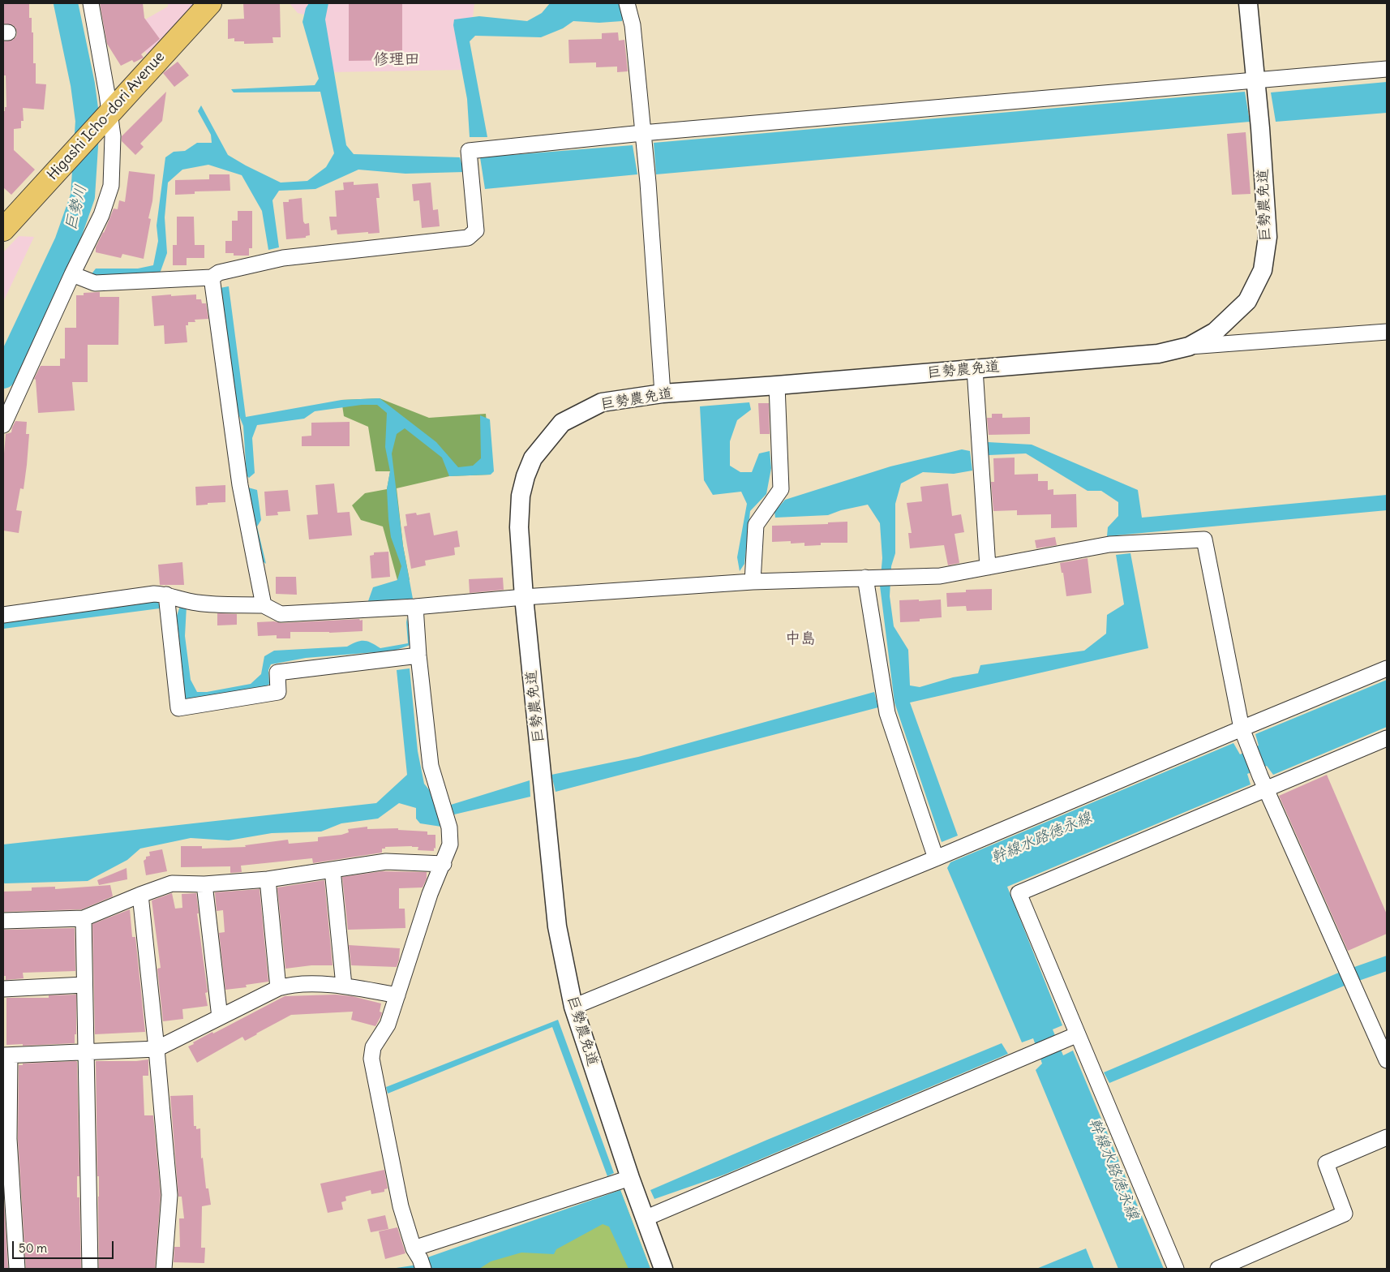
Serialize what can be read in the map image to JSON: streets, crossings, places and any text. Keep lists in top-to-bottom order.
{
  "streets": {
    "main road": ["Higashi Icho-dori Avenue"],
    "street": ["巨勢農免道"]
  },
  "districts": ["修理田", "中島"],
  "water": ["巨勢川", "幹線水路徳永線"],
  "scale_bar": "50 m"
}
